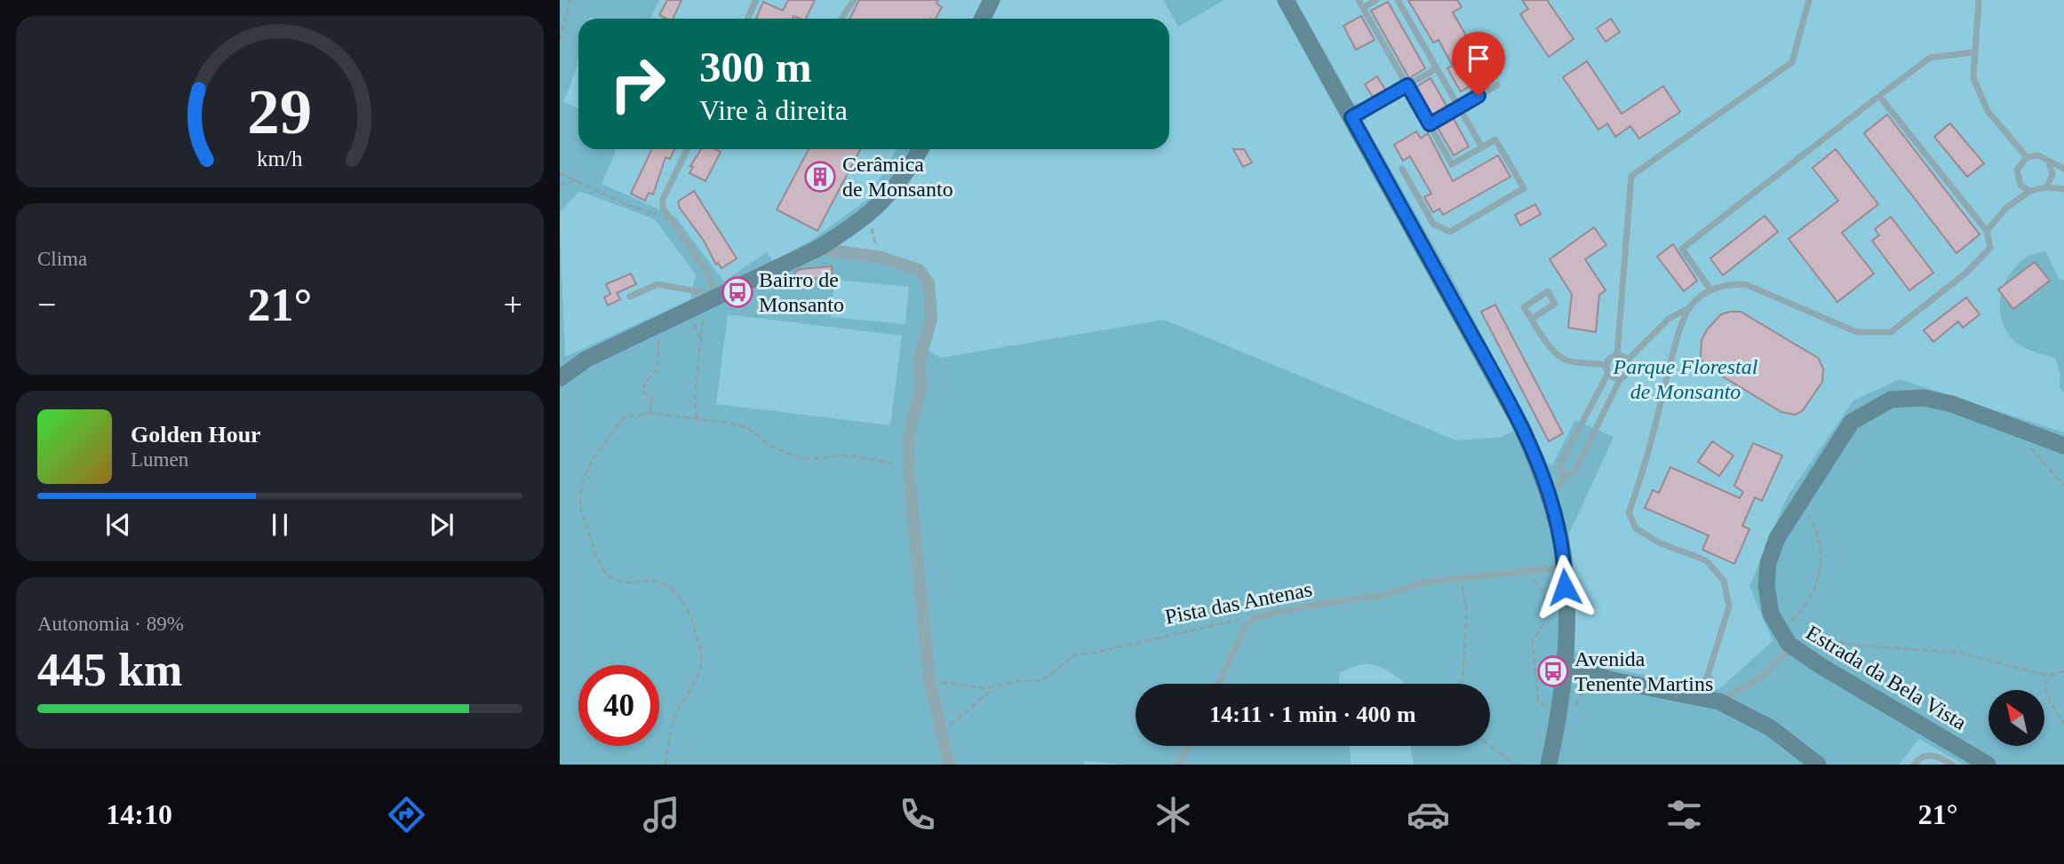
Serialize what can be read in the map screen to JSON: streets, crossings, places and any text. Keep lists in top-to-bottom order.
{
  "streets": {
    "street": ["Estrada da Bela Vista"],
    "lane": ["Pista das Antenas"]
  },
  "parks": ["Parque Florestal de Monsanto"],
  "places": {
    "building": ["Cerâmica de Monsanto"],
    "bus stop": ["Bairro de Monsanto", "Avenida Tenente Martins"]
  },
  "north": "top left",
  "page": {
    "turn": ["300 m", "Vire à direita"],
    "tile": [
      "Clima",
      ["Autonomia · 89%", "445 km"]
    ],
    "heat": ["−", "21°", "+"],
    "song": ["Golden Hour", "Lumen"],
    "limit": "40",
    "trip": "14:11 · 1 min · 400 m",
    "tabs": ["14:10", "21°"],
    "gauge": ["29", "km/h"]
  }
}
